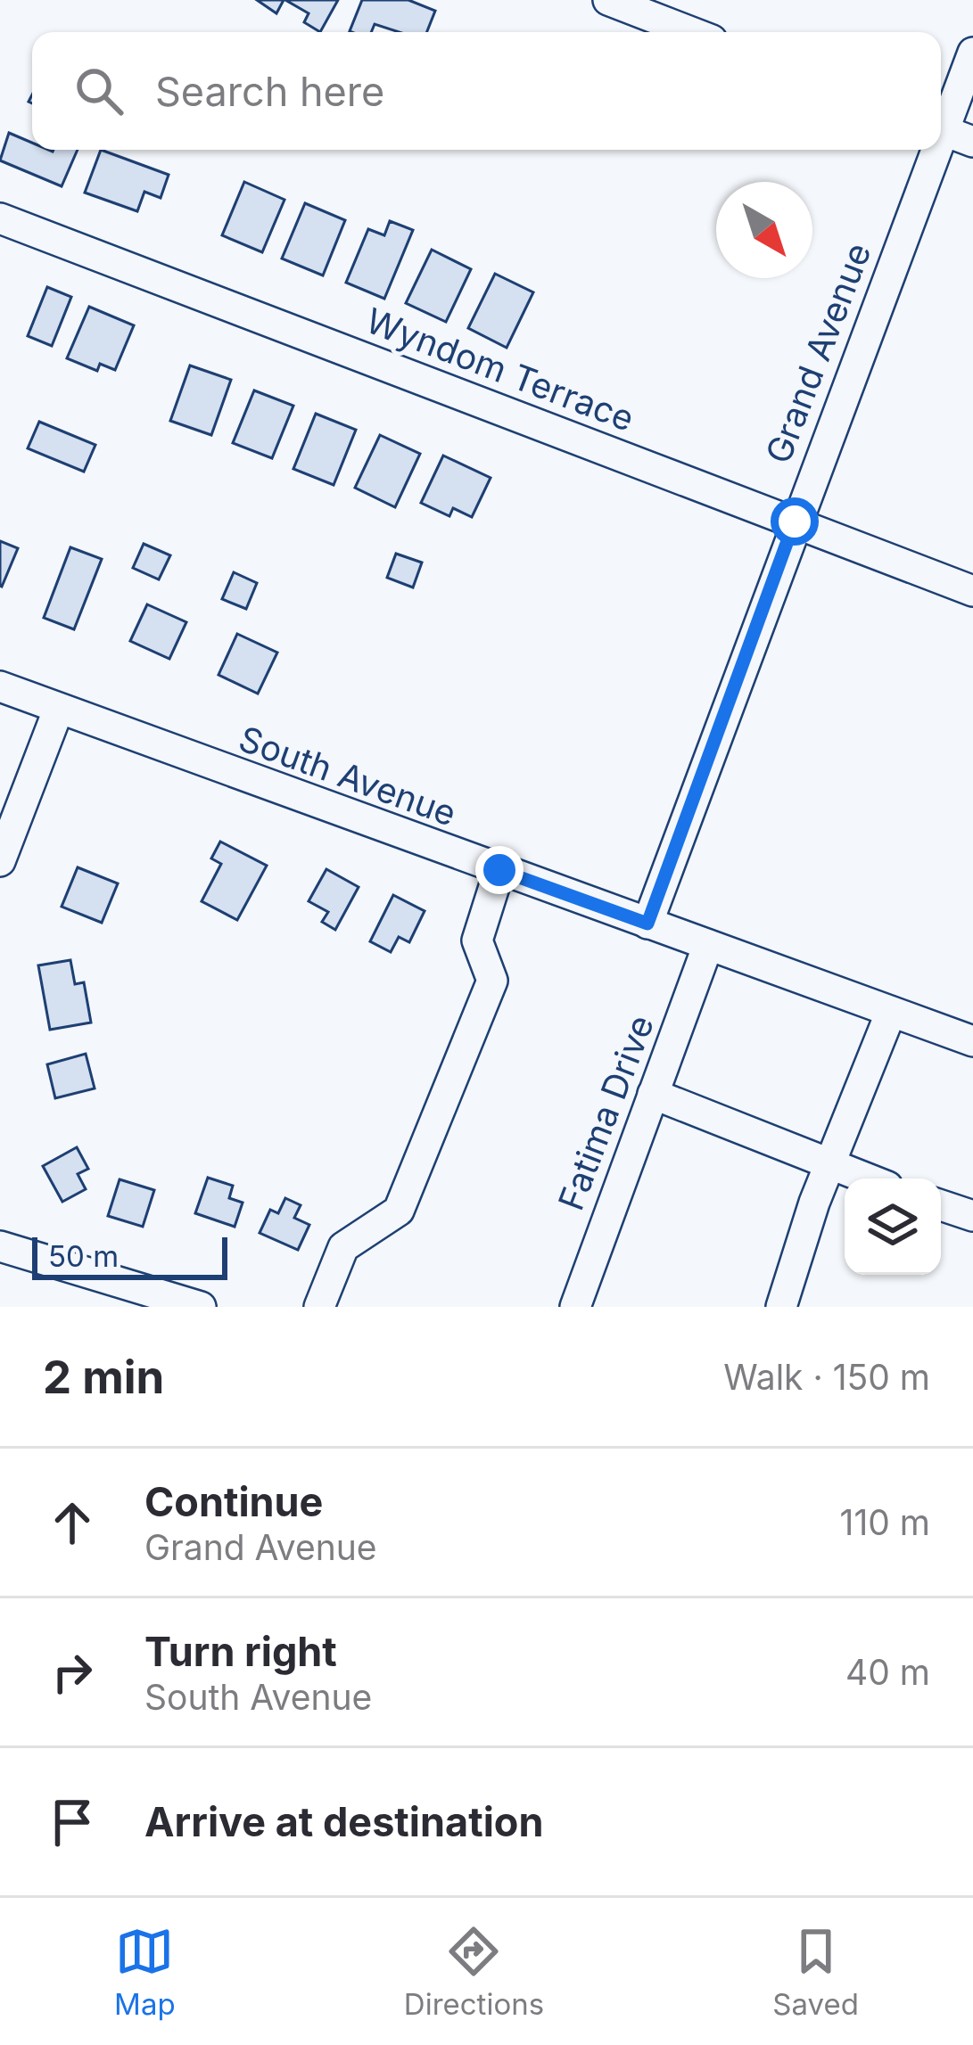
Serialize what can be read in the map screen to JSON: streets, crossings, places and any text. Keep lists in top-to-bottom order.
{
  "streets": {
    "street": [
      "Grand Avenue",
      "Wyndom Terrace",
      "South Avenue",
      "Fatima Drive"
    ]
  },
  "crossings": [
    ["Grand Avenue", "Wyndom Terrace"],
    ["Grand Avenue", "South Avenue"],
    ["South Avenue", "Fatima Drive"]
  ],
  "scale_bar": "50 m",
  "north": "bottom right",
  "page": {
    "search": "Search here",
    "scale": "50 m",
    "heading": ["2 min", "Walk · 150 m"],
    "list": [
      ["Continue", "Grand Avenue", "110 m"],
      ["Turn right", "South Avenue", "40 m"],
      "Arrive at destination"
    ],
    "nav": ["Map", "Directions", "Saved"]
  }
}
